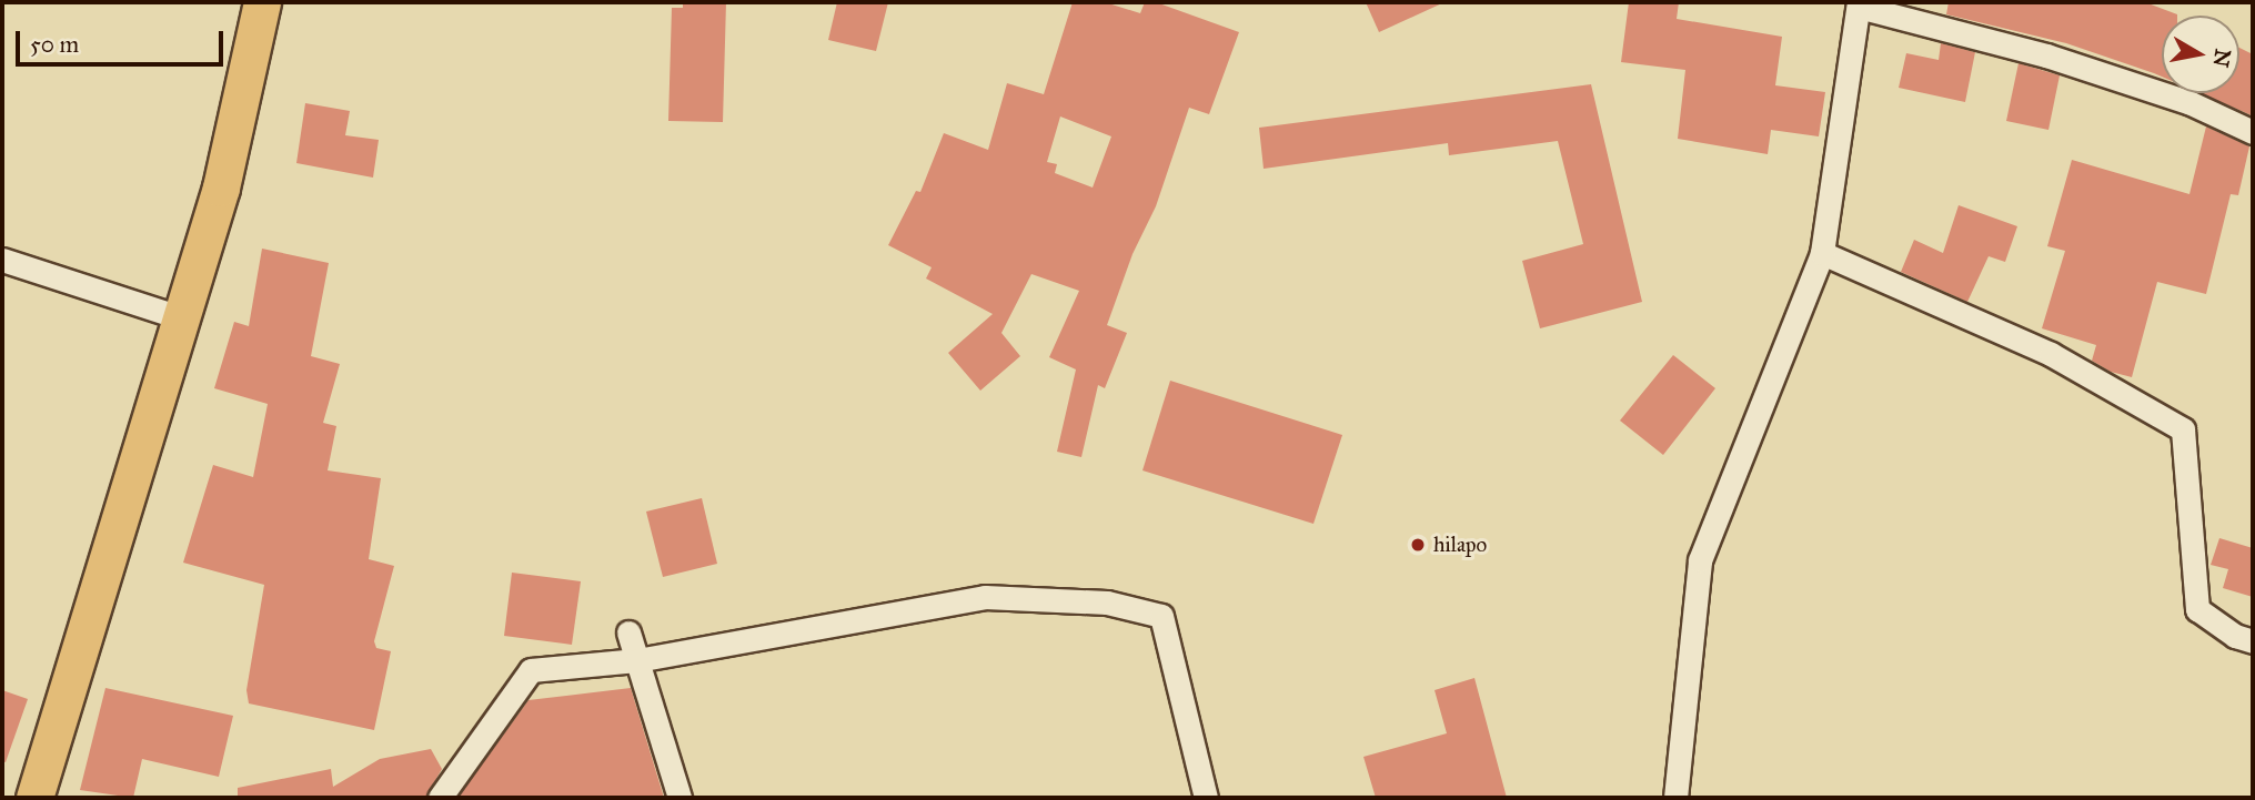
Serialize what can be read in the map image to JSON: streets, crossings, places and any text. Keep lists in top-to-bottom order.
{
  "places": ["hilapo"],
  "scale_bar": "50 m",
  "north": "right"
}
